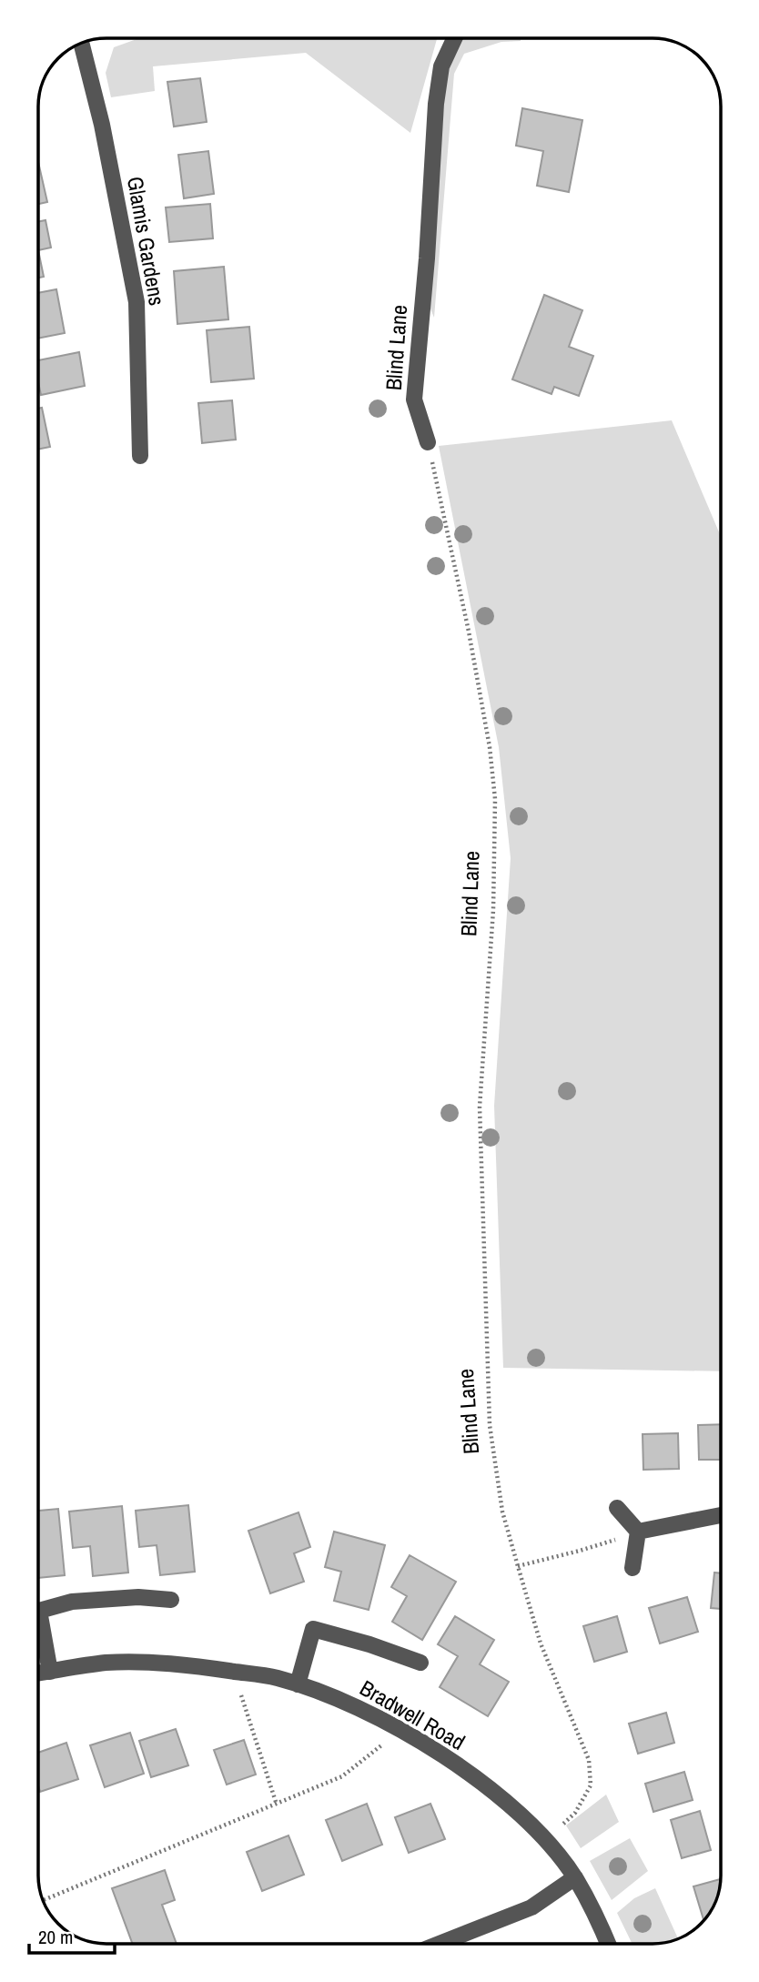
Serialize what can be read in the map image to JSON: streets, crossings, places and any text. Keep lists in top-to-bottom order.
{
  "streets": {
    "street": ["Glamis Gardens", "Blind Lane", "Bradwell Road"]
  },
  "crossings": [
    ["Blind Lane", "Bradwell Road"]
  ],
  "scale_bar": "20 m"
}
